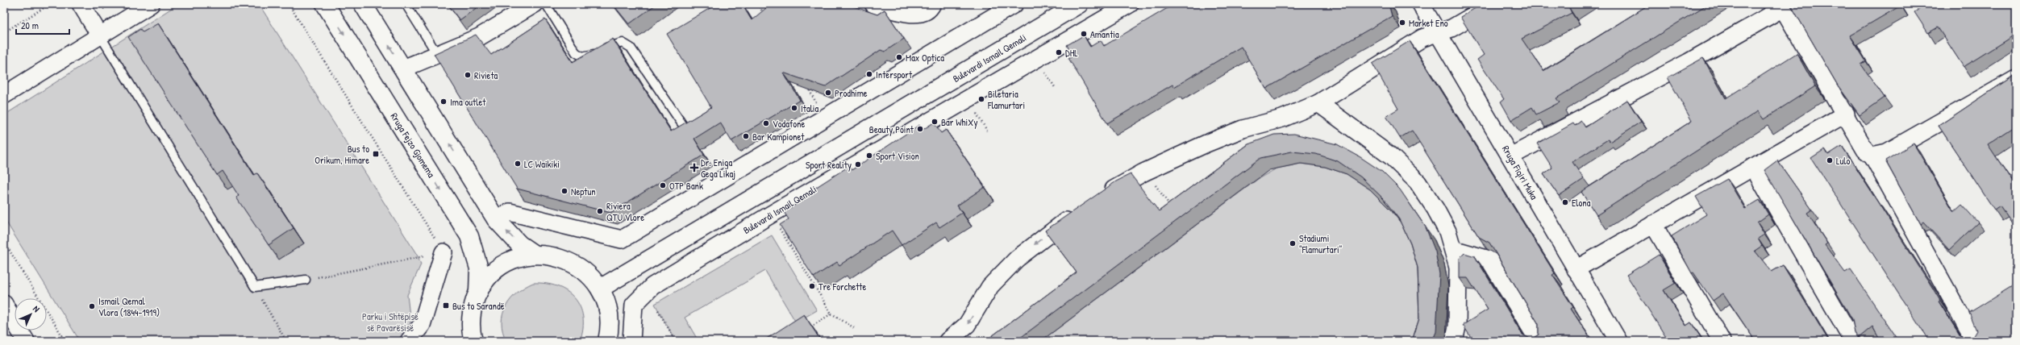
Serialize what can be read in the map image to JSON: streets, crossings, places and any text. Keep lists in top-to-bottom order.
{
  "streets": {
    "main road": ["Bulevardi Ismail Qemali", "Rruga Fejzo Gjomema"],
    "street": ["Rruga Fiqiri Muka"]
  },
  "parks": ["Parku i Shtëpisë së Pavarësisë"],
  "places": {
    "other": [
      "Market Eno",
      "Amantia",
      "DHL",
      "Max Optica",
      "Intersport",
      "Rivieta",
      "Prodhime",
      "Biletaria Flamurtari",
      "Ima outlet",
      "Italia",
      "Bar WhiXy",
      "Vodafone",
      "Beauty Point",
      "Bar Kampionet",
      "Sport Vision",
      "Lulo",
      "LC Waikiki",
      "Sport Reality",
      "OTP Bank",
      "Neptun",
      "Elona",
      "Riviera QTU Vlore",
      "Stadiumi \"Flamurtari\"",
      "Tre Forchette",
      "Ismail Qemal Vlora (1844-1919)"
    ],
    "transit": ["Bus to Orikum, Himare", "Bus to Sarandë"],
    "health": ["Dr. Eniga Gega Likaj"]
  },
  "scale_bar": "20 m",
  "north": "top right"
}
